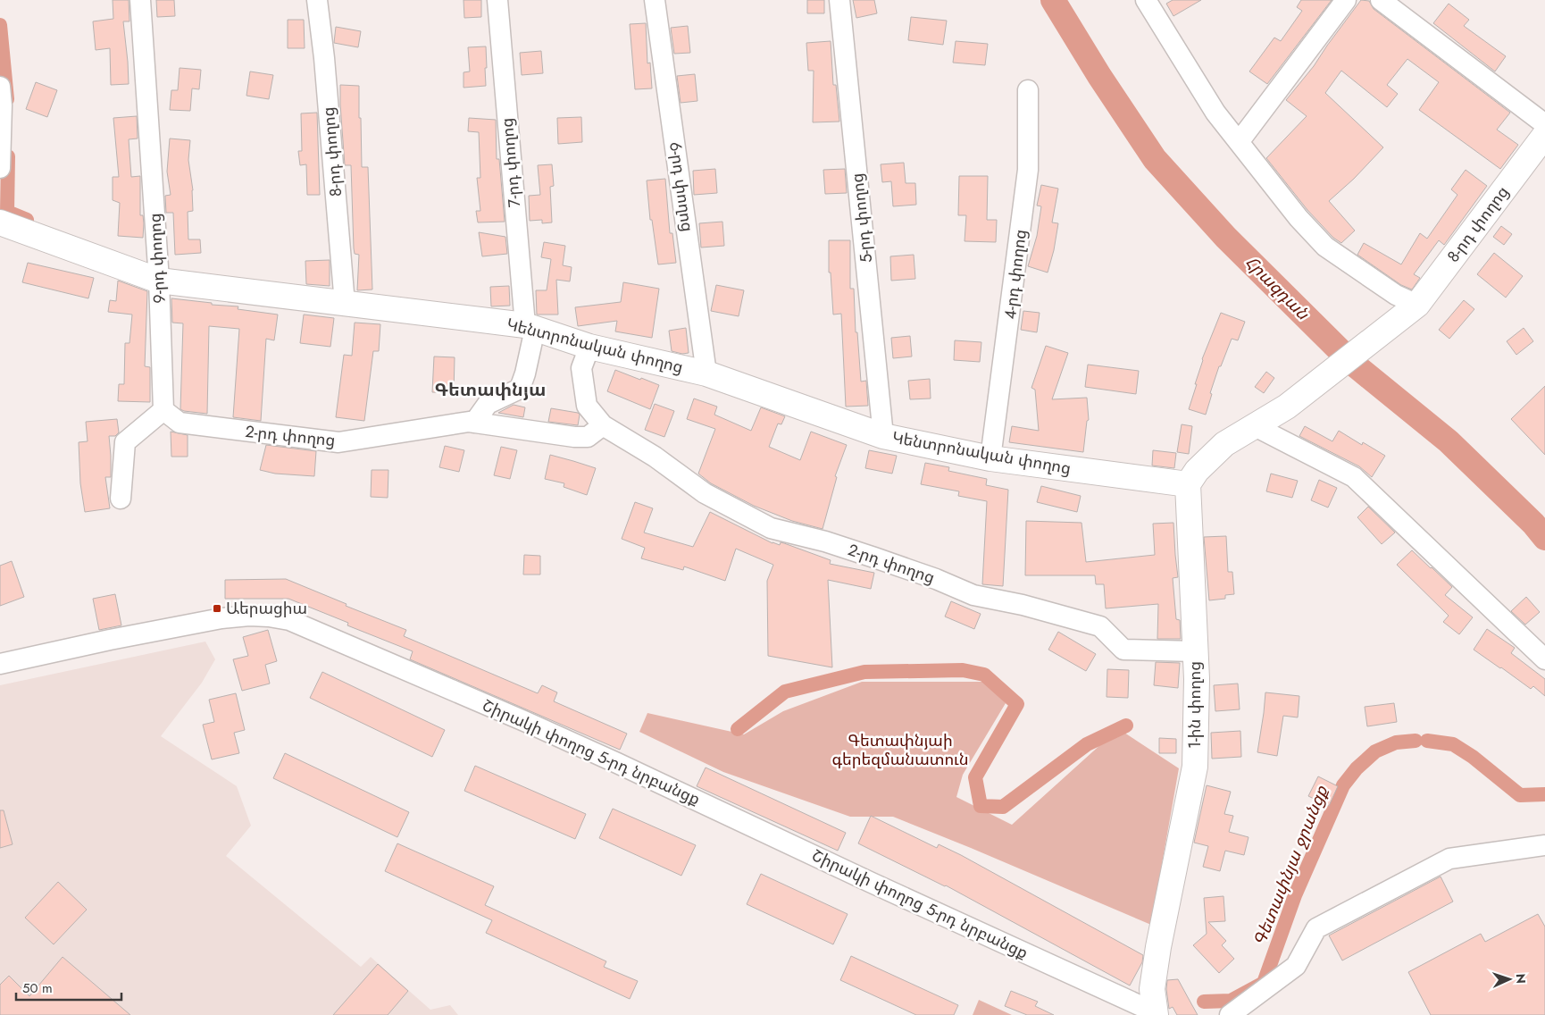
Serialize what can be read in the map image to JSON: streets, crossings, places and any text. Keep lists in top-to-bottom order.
{
  "streets": {
    "main road": ["8-րդ փողոց", "Կենտրոնական փողոց", "1-ին փողոց"],
    "street": [
      "7-րդ փողոց",
      "6-րդ փողոց",
      "5-րդ փողոց",
      "9-րդ փողոց",
      "4-րդ փողոց",
      "2-րդ փողոց",
      "Շիրակի փողոց 5-րդ նրբանցք"
    ]
  },
  "crossings": [
    ["8-րդ փողոց", "Կենտրոնական փողոց"],
    ["7-րդ փողոց", "Կենտրոնական փողոց"],
    ["6-րդ փողոց", "Կենտրոնական փողոց"],
    ["5-րդ փողոց", "Կենտրոնական փողոց"],
    ["9-րդ փողոց", "Կենտրոնական փողոց"],
    ["9-րդ փողոց", "2-րդ փողոց"],
    ["4-րդ փողոց", "Կենտրոնական փողոց"],
    ["Կենտրոնական փողոց", "2-րդ փողոց"],
    ["Կենտրոնական փողոց", "1-ին փողոց"],
    ["2-րդ փողոց", "1-ին փողոց"],
    ["1-ին փողոց", "Շիրակի փողոց 5-րդ նրբանցք"]
  ],
  "districts": ["Գետափնյա"],
  "water": ["Հրազդան", "Գետափնյա ջրանցք"],
  "parks": ["Գետափնյաի գերեզմանատուն"],
  "places": {
    "transit": ["Աերացիա"]
  },
  "scale_bar": "50 m",
  "north": "right"
}
